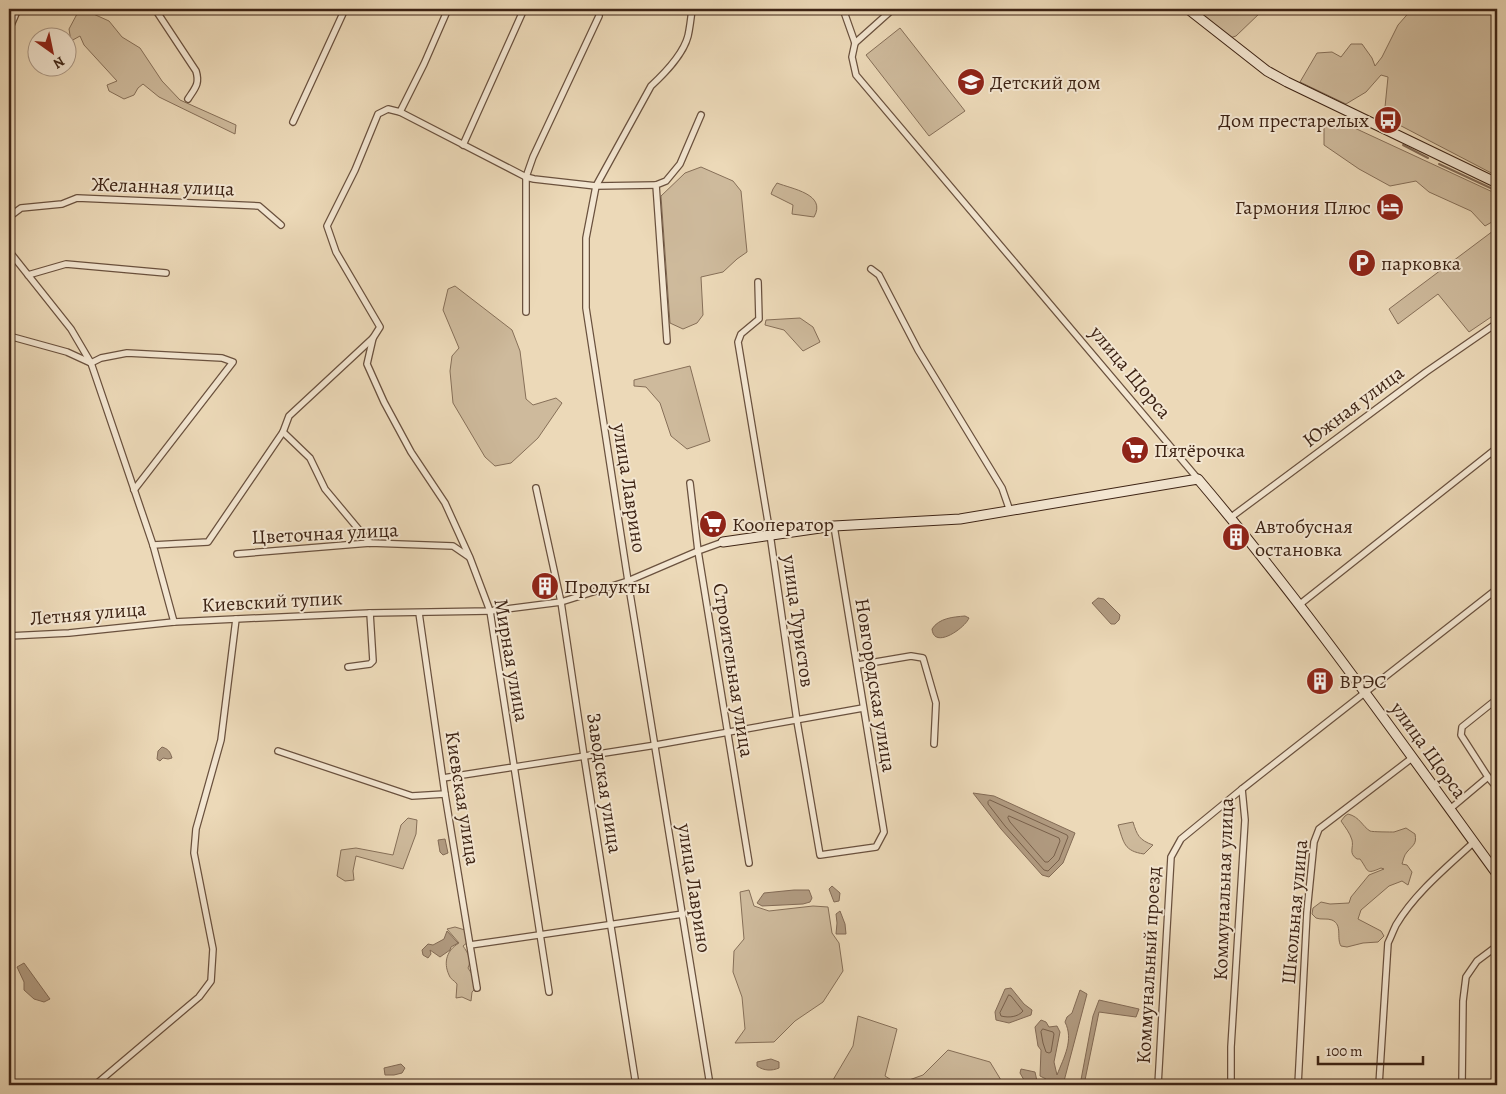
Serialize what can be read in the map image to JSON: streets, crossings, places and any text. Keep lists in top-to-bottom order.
{
  "streets": {
    "street": [
      "Желанная улица",
      "улица Щорса",
      "Южная улица",
      "улица Лаврино",
      "Цветочная улица",
      "Киевский тупик",
      "Летняя улица",
      "улица Туристов",
      "Мирная улица",
      "Строительная улица",
      "Новгородская улица",
      "Заводская улица",
      "Киевская улица",
      "Коммунальная улица",
      "Школьная улица",
      "Коммунальный проезд"
    ]
  },
  "crossings": [
    ["улица Щорса", "Южная улица"],
    ["улица Щорса", "Коммунальная улица"],
    ["улица Щорса", "Школьная улица"],
    ["улица Лаврино", "Киевский тупик"],
    ["Цветочная улица", "Мирная улица"],
    ["Киевский тупик", "Летняя улица"],
    ["Киевский тупик", "Мирная улица"],
    ["Киевский тупик", "Строительная улица"],
    ["Киевский тупик", "Заводская улица"],
    ["Киевский тупик", "Киевская улица"],
    ["улица Туристов", "Новгородская улица"],
    ["Коммунальная улица", "Коммунальный проезд"]
  ],
  "places": {
    "school or university": ["Детский дом"],
    "bus stop": ["Дом престарелых"],
    "hotel": ["Гармония Плюс"],
    "parking": ["парковка"],
    "supermarket": ["Пятёрочка", "Кооператор"],
    "building": ["Автобусная остановка", "Продукты", "ВРЭС"]
  },
  "scale_bar": "100 m",
  "north": "bottom right"
}
